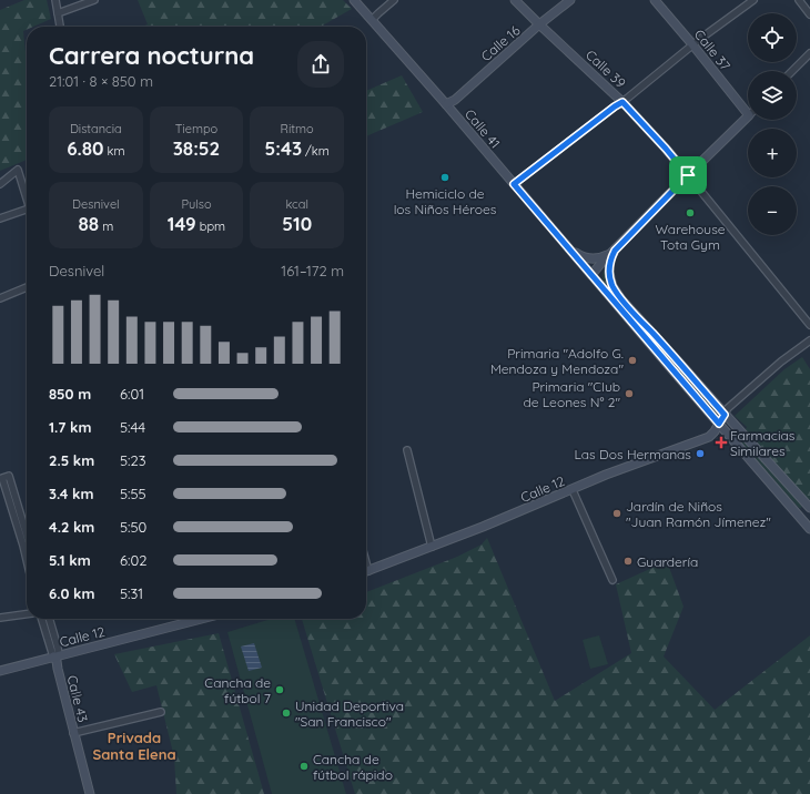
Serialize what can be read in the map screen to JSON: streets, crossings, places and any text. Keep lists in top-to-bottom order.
{
  "streets": {
    "main road": [
      "Calle 16",
      "Calle 37",
      "Calle 39",
      "Calle 41",
      "Calle 12",
      "Calle 43"
    ]
  },
  "crossings": [
    ["Calle 16", "Calle 39"],
    ["Calle 16", "Calle 41"],
    ["Calle 41", "Calle 12"],
    ["Calle 12", "Calle 43"]
  ],
  "districts": ["Privada Santa Elena"],
  "places": {
    "other": [
      "Hemiciclo de los Niños Héroes",
      "Warehouse Tota Gym",
      "Primaria \"Adolfo G. Mendoza y Mendoza\"",
      "Primaria \"Club de Leones N° 2\"",
      "Las Dos Hermanas",
      "Jardín de Niños \"Juan Ramón Jímenez\"",
      "Guardería",
      "Cancha de fútbol 7",
      "Unidad Deportiva \"San Francisco\"",
      "Cancha de fútbol rápido"
    ],
    "health": ["Farmacias Similares"]
  },
  "page": {
    "map_buttons": ["+", "−"],
    "heading": ["Carrera nocturna", "21:01 · 8 × 850 m"],
    "stats": [
      ["Distancia", "6.80 km"],
      ["Tiempo", "38:52"],
      ["Ritmo", "5:43 /km"],
      ["Desnivel", "88 m"],
      ["Pulso", "149 bpm"],
      ["kcal", "510"]
    ],
    "chart": ["Desnivel", "161–172 m"],
    "list": [
      {
        "name": "850 m",
        "note": "6:01"
      },
      {
        "name": "1.7 km",
        "note": "5:44"
      },
      {
        "name": "2.5 km",
        "note": "5:23"
      },
      {
        "name": "3.4 km",
        "note": "5:55"
      },
      {
        "name": "4.2 km",
        "note": "5:50"
      },
      {
        "name": "5.1 km",
        "note": "6:02"
      },
      {
        "name": "6.0 km",
        "note": "5:31"
      }
    ]
  }
}
